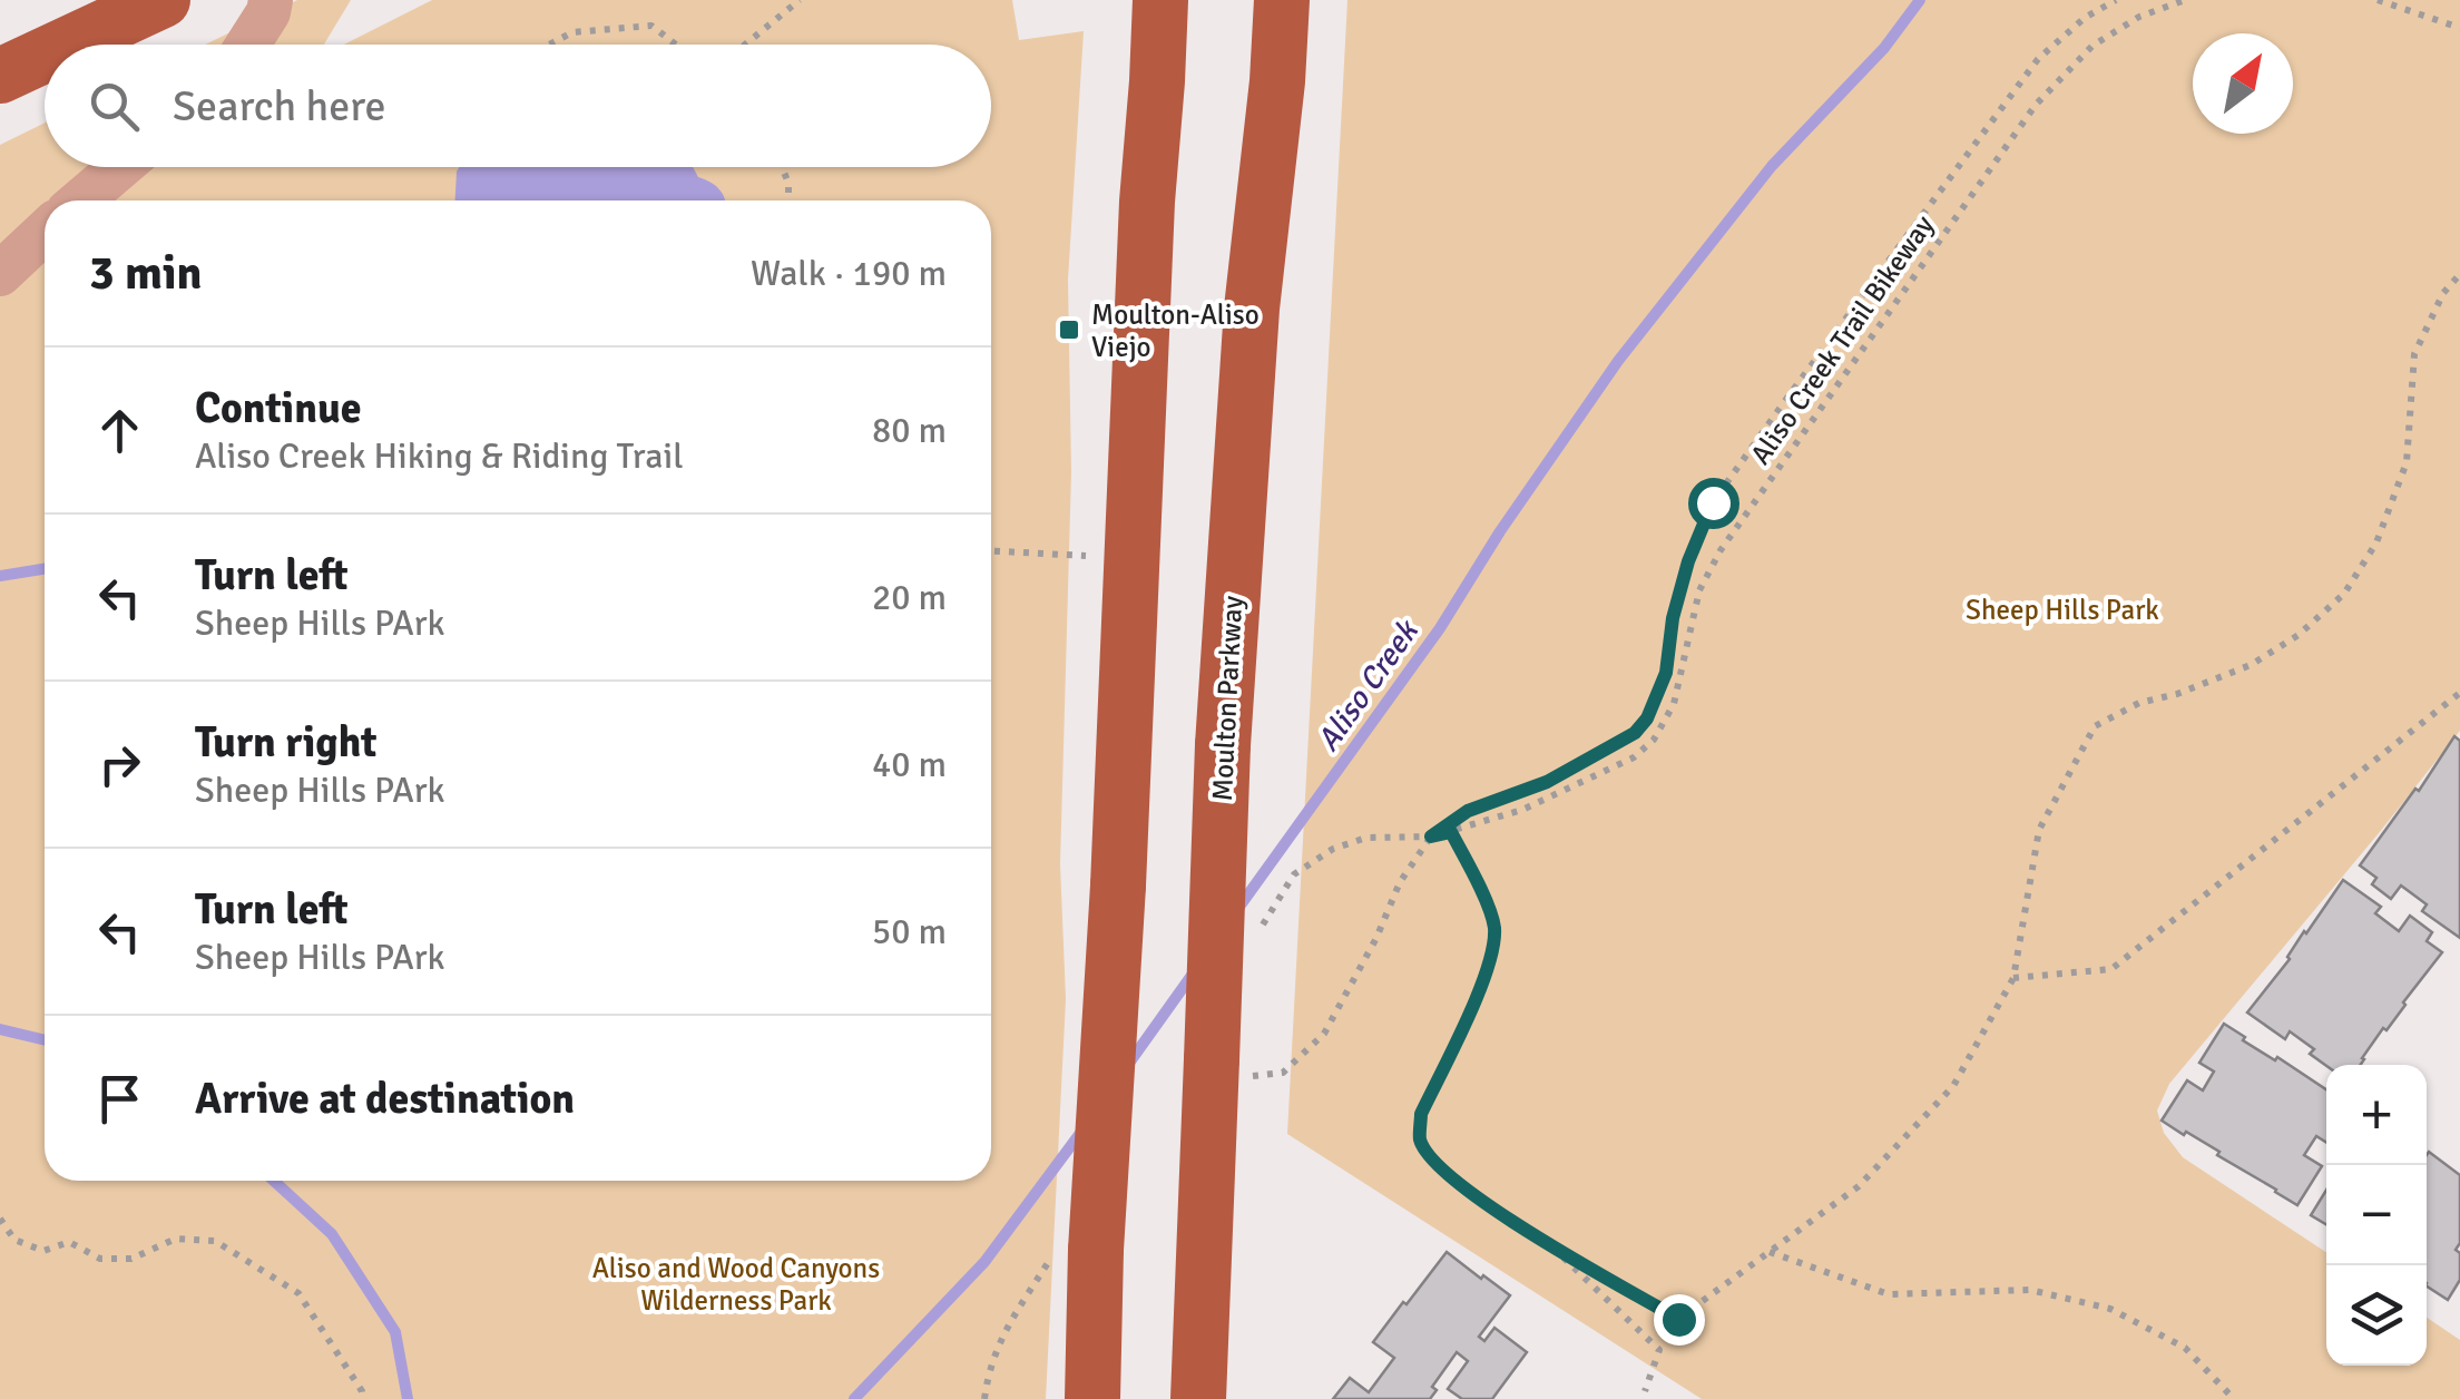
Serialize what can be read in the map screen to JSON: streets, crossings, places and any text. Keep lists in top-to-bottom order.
{
  "streets": {
    "main road": ["Moulton Parkway"],
    "path": ["Aliso Creek Trail Bikeway"]
  },
  "water": ["Aliso Creek"],
  "parks": ["Sheep Hills Park", "Aliso and Wood Canyons Wilderness Park"],
  "places": {
    "transit": ["Moulton-Aliso Viejo"]
  },
  "north": "top right",
  "page": {
    "search": "Search here",
    "heading": ["3 min", "Walk · 190 m"],
    "list": [
      ["Continue", "Aliso Creek Hiking & Riding Trail", "80 m"],
      ["Turn left", "Sheep Hills PArk", "20 m"],
      ["Turn right", "Sheep Hills PArk", "40 m"],
      ["Turn left", "Sheep Hills PArk", "50 m"],
      "Arrive at destination"
    ],
    "map_buttons": ["+", "−"]
  }
}
